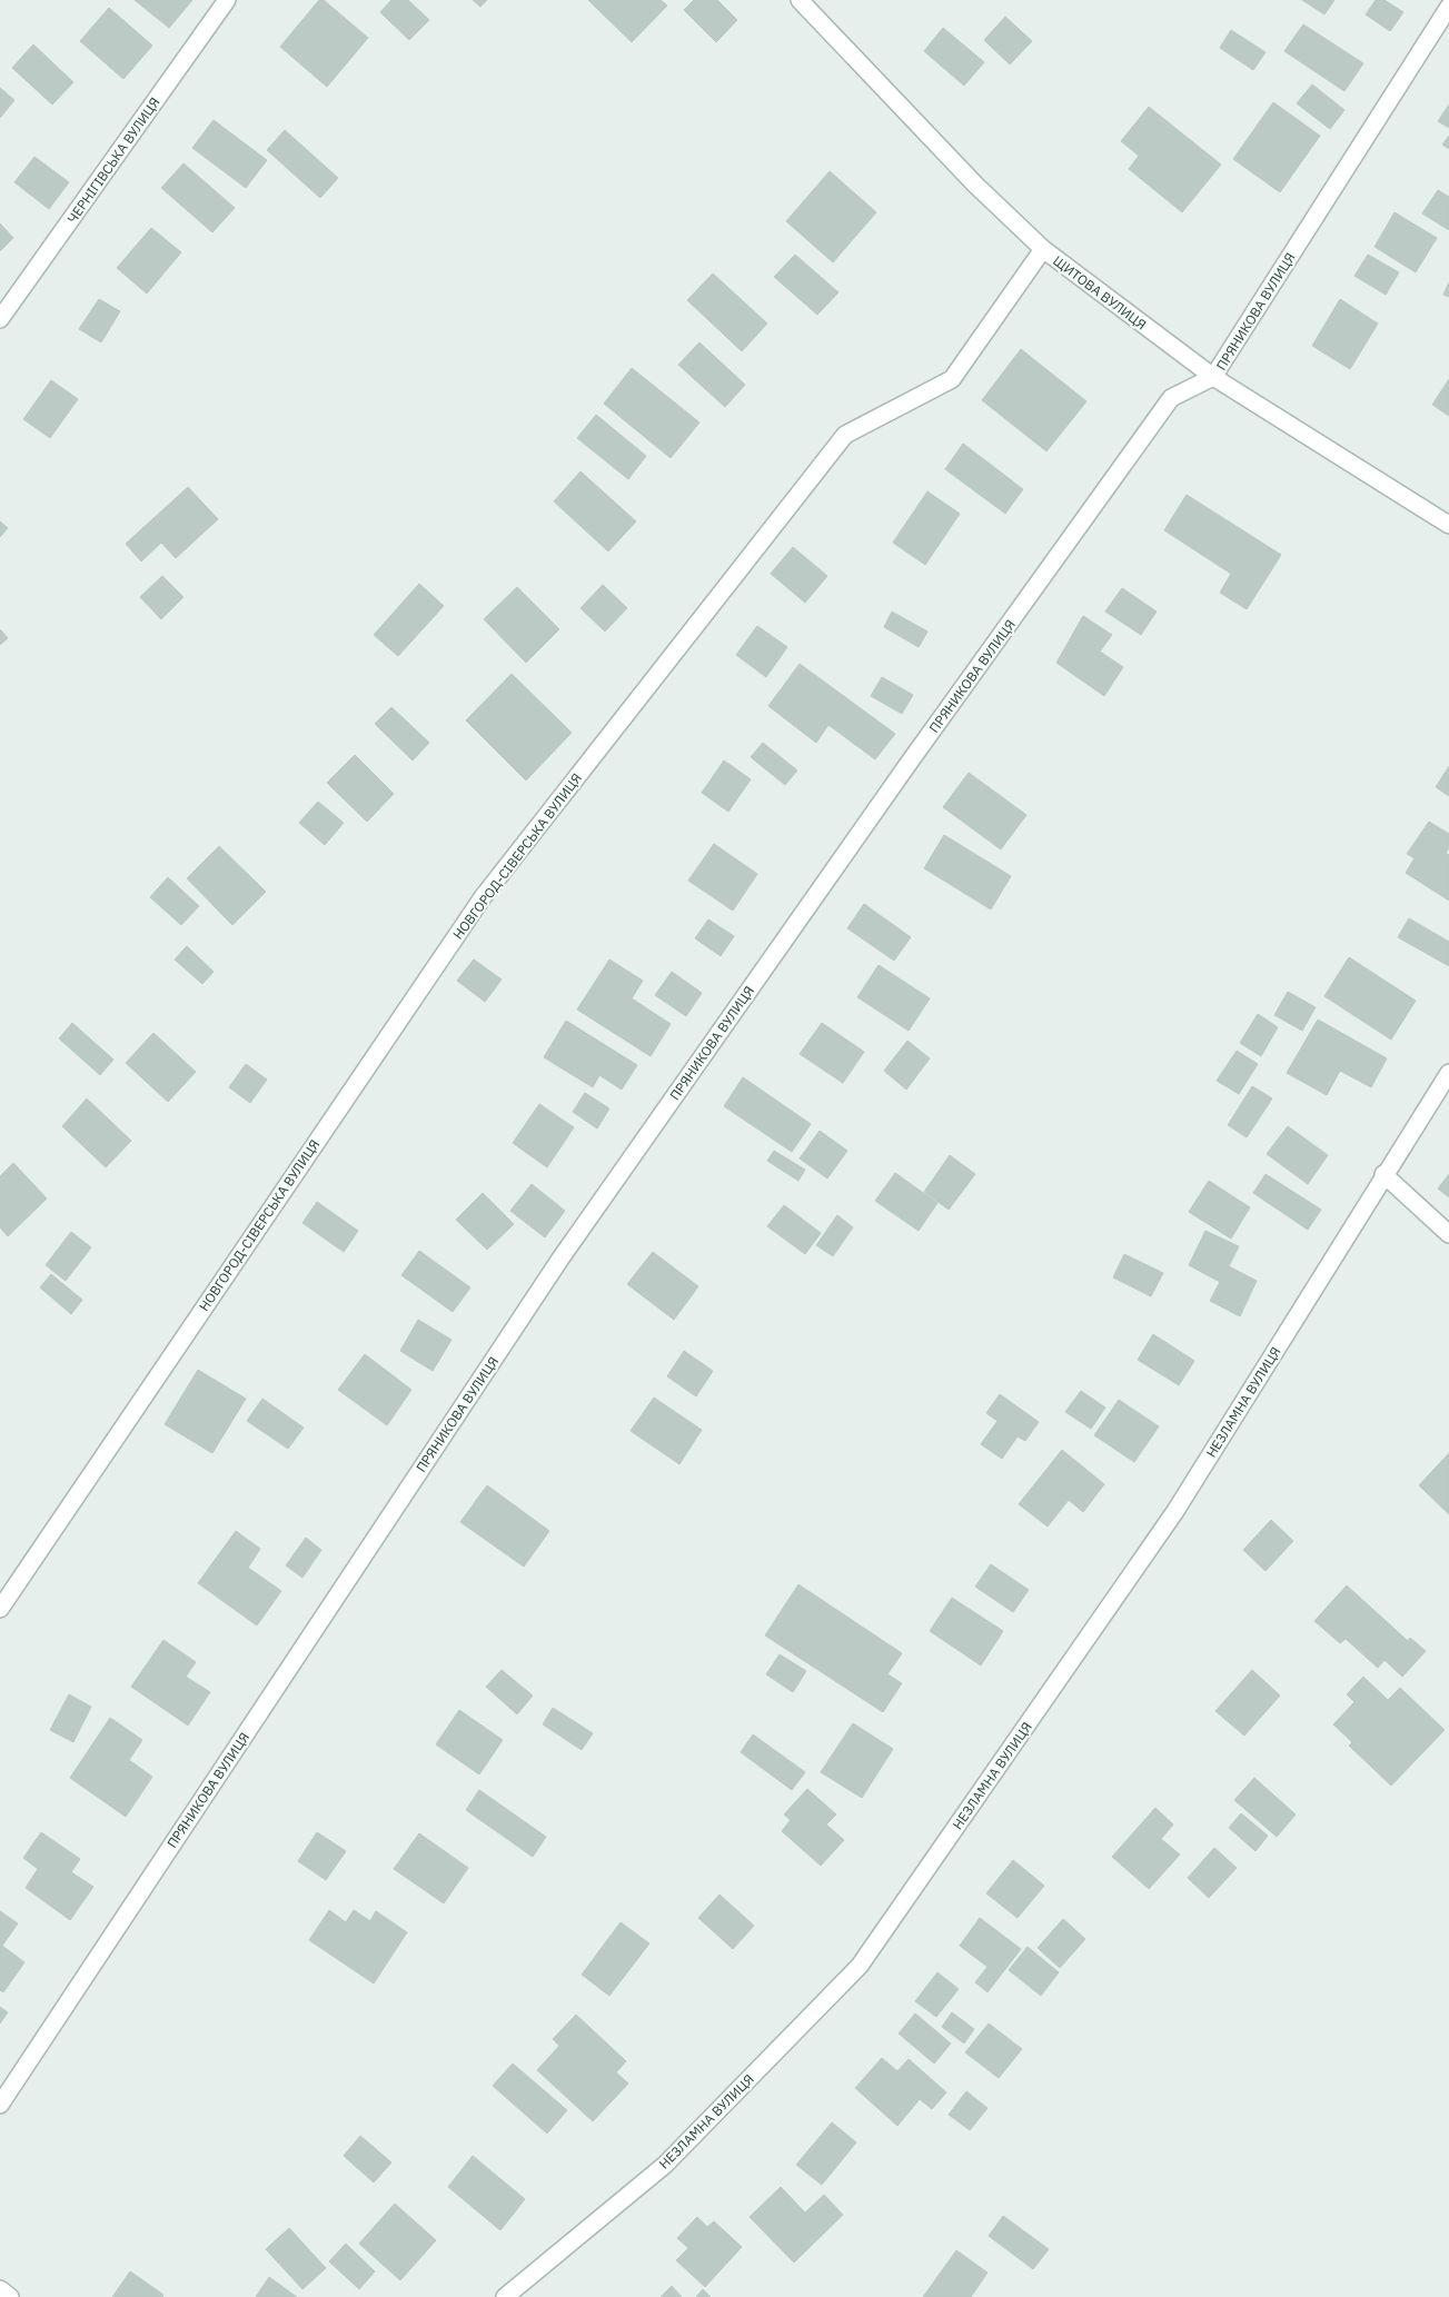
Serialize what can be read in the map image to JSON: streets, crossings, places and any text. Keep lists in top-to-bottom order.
{
  "streets": {
    "street": [
      "ЧЕРНІГІВСЬКА ВУЛИЦЯ",
      "ЩИТОВА ВУЛИЦЯ",
      "ПРЯНИКОВА ВУЛИЦЯ",
      "НОВГОРОД-СІВЕРСЬКА ВУЛИЦЯ",
      "НЕЗЛАМНА ВУЛИЦЯ"
    ]
  },
  "crossings": [
    ["ЩИТОВА ВУЛИЦЯ", "ПРЯНИКОВА ВУЛИЦЯ"],
    ["ЩИТОВА ВУЛИЦЯ", "НОВГОРОД-СІВЕРСЬКА ВУЛИЦЯ"]
  ]
}
